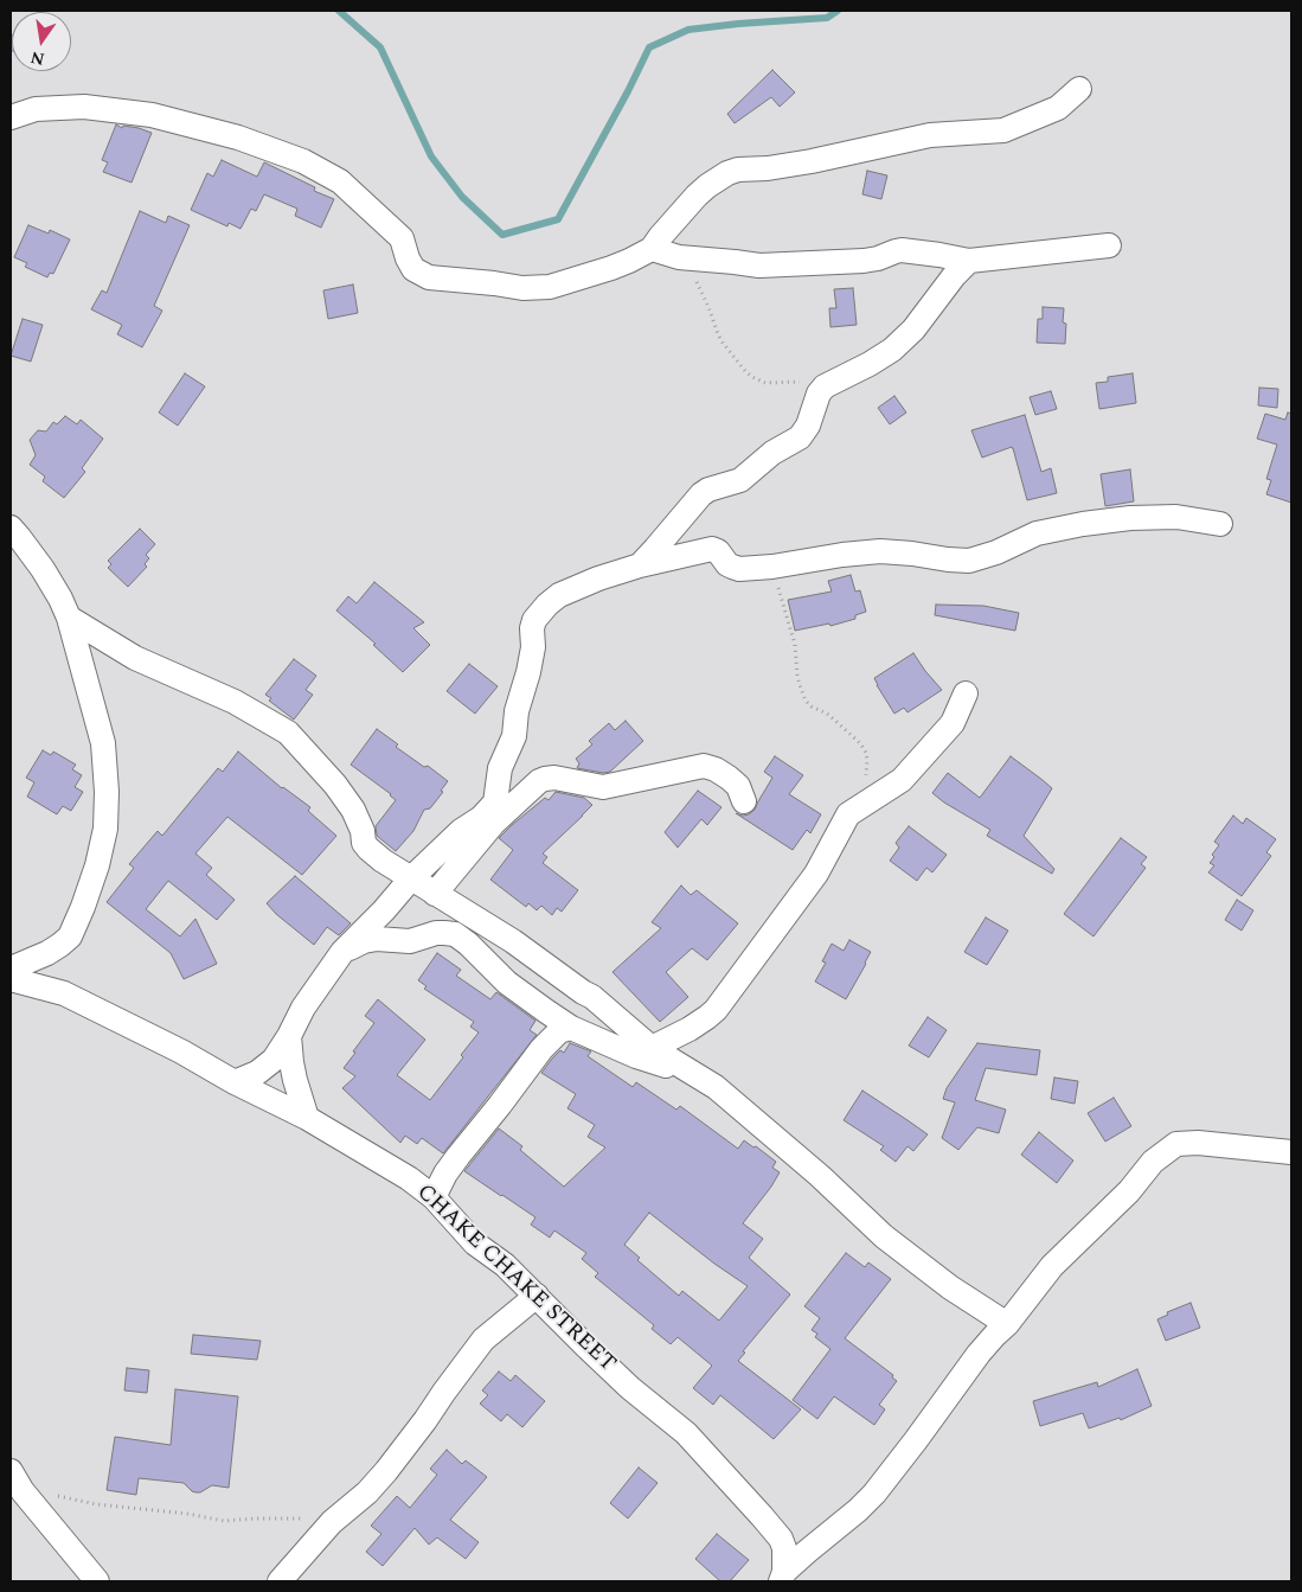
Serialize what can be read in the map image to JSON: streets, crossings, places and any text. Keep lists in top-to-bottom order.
{
  "streets": {
    "street": ["CHAKE CHAKE STREET"]
  },
  "north": "bottom"
}
